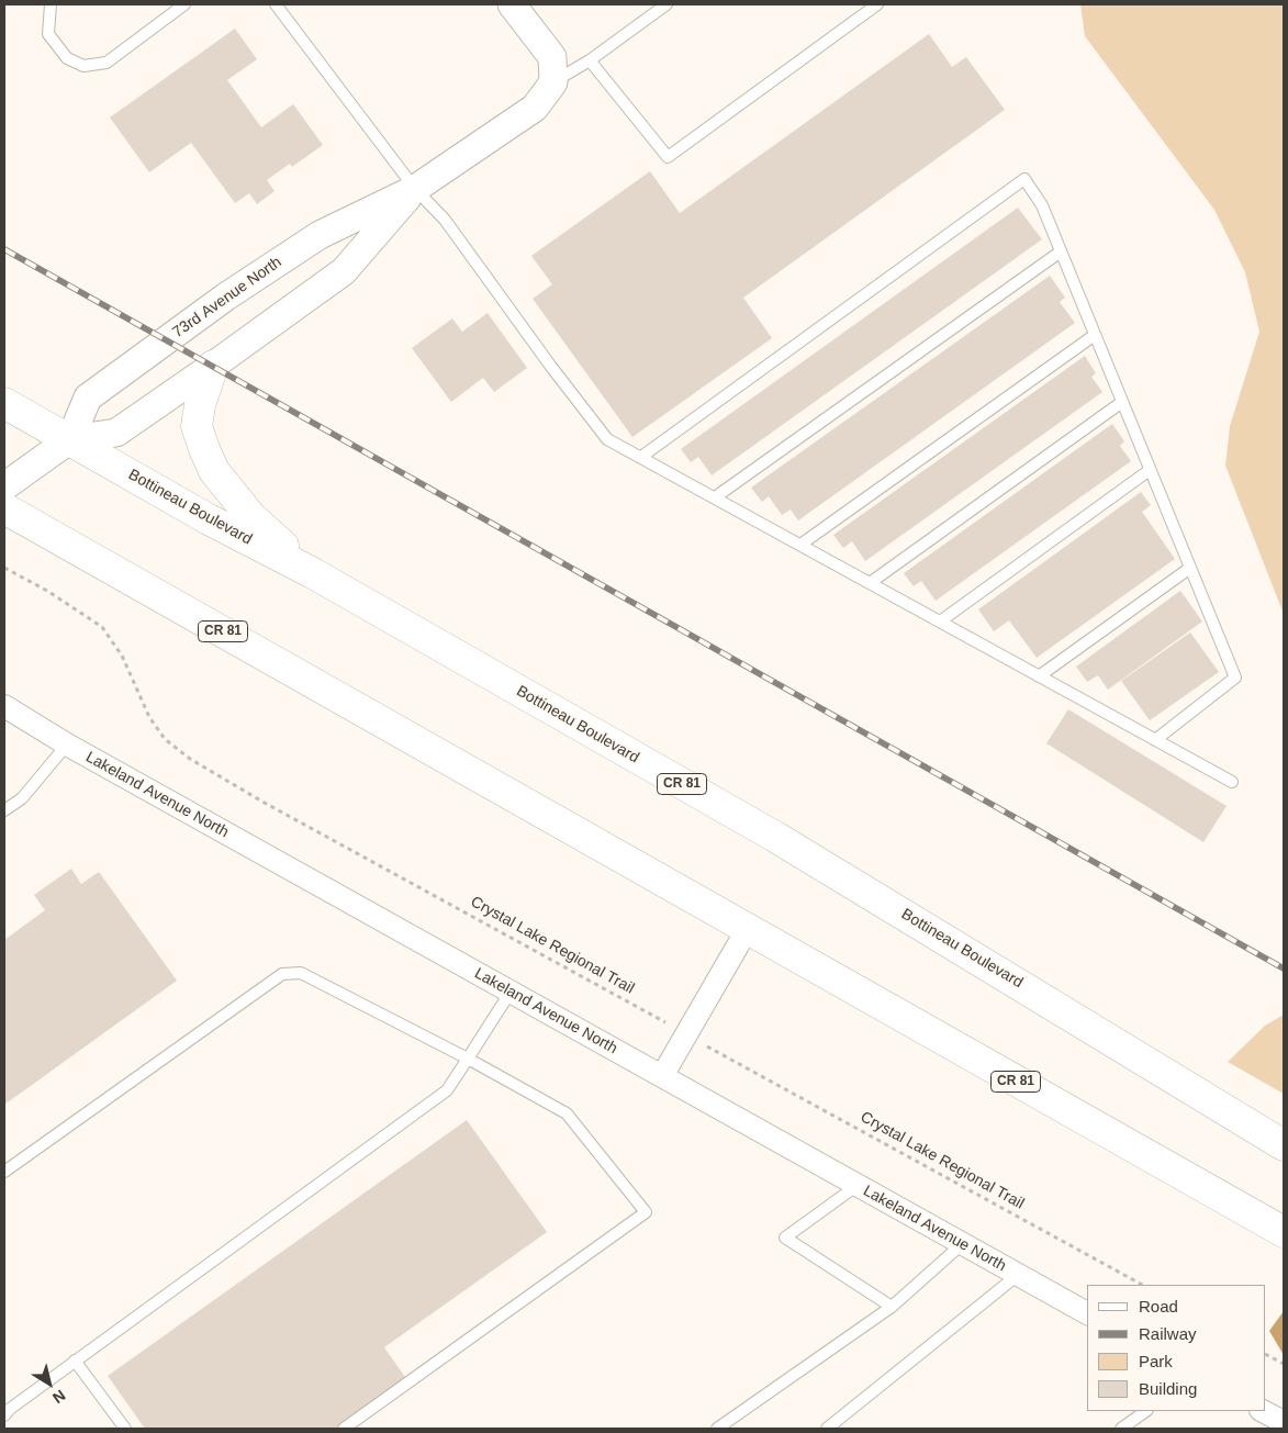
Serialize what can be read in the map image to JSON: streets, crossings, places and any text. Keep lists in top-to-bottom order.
{
  "streets": {
    "highway": ["Bottineau Boulevard", "CR 81"],
    "street": ["73rd Avenue North", "Lakeland Avenue North"],
    "path": ["Crystal Lake Regional Trail"]
  },
  "crossings": [
    ["73rd Avenue North", "Bottineau Boulevard"]
  ],
  "legend": [
    "Road",
    "Railway",
    "Park",
    "Building"
  ],
  "north": "bottom right"
}
